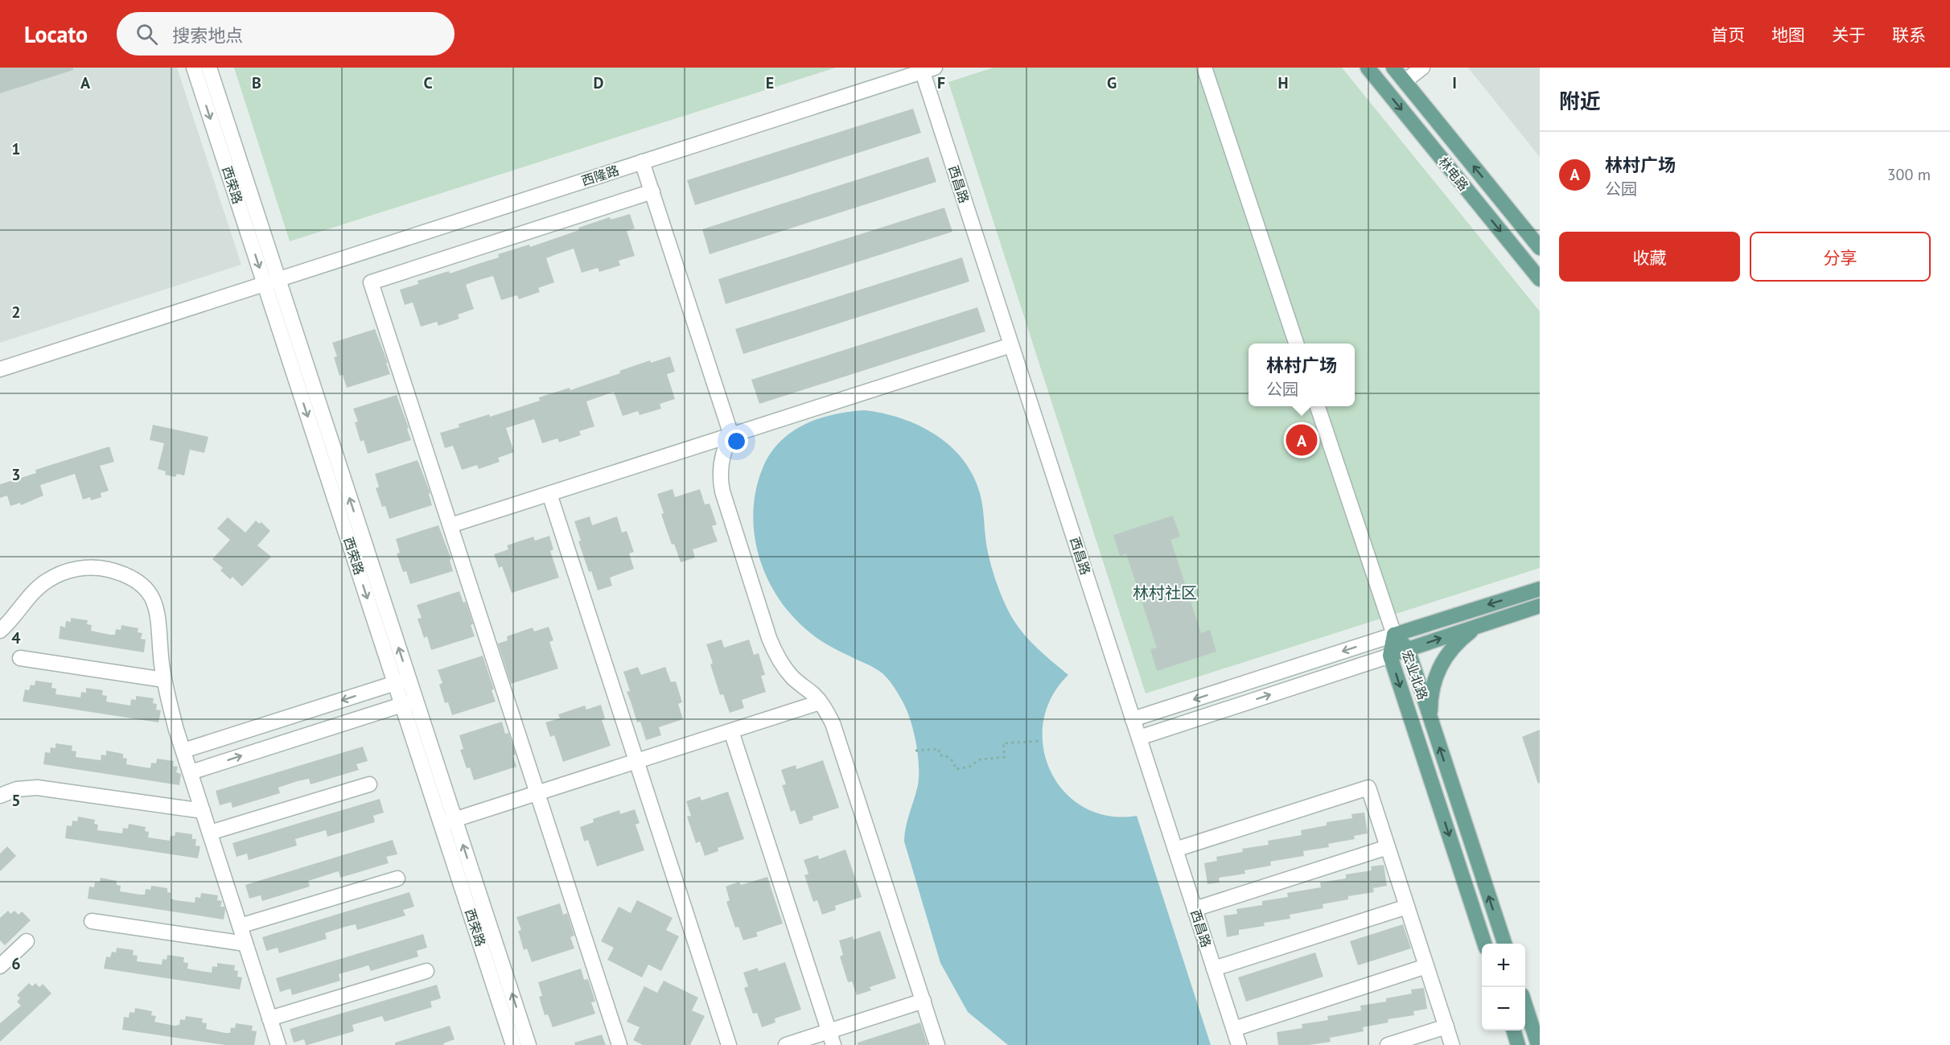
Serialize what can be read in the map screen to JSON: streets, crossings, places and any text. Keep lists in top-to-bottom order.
{
  "streets": {
    "main road": ["林电路", "宏业北路"],
    "street": ["西隆路", "西昌路", "西荣路"]
  },
  "crossings": [
    ["西隆路", "西昌路"],
    ["西隆路", "西荣路"]
  ],
  "districts": ["林村社区"],
  "page": {
    "header": "Locato",
    "search": "搜索地点",
    "nav": [
      "首页",
      "地图",
      "关于",
      "联系"
    ],
    "heading": "附近",
    "list": [
      {
        "mark": "A",
        "name": "林村广场",
        "note": "公园",
        "value": "300 m"
      }
    ],
    "buttons": ["收藏", "分享"],
    "popup": ["林村广场", "公园"],
    "pins": "A",
    "map_buttons": ["+", "−"]
  },
  "grid": {
    "columns": [
      "A",
      "B",
      "C",
      "D",
      "E",
      "F",
      "G",
      "H",
      "I"
    ],
    "rows": [
      "1",
      "2",
      "3",
      "4",
      "5",
      "6"
    ]
  }
}
